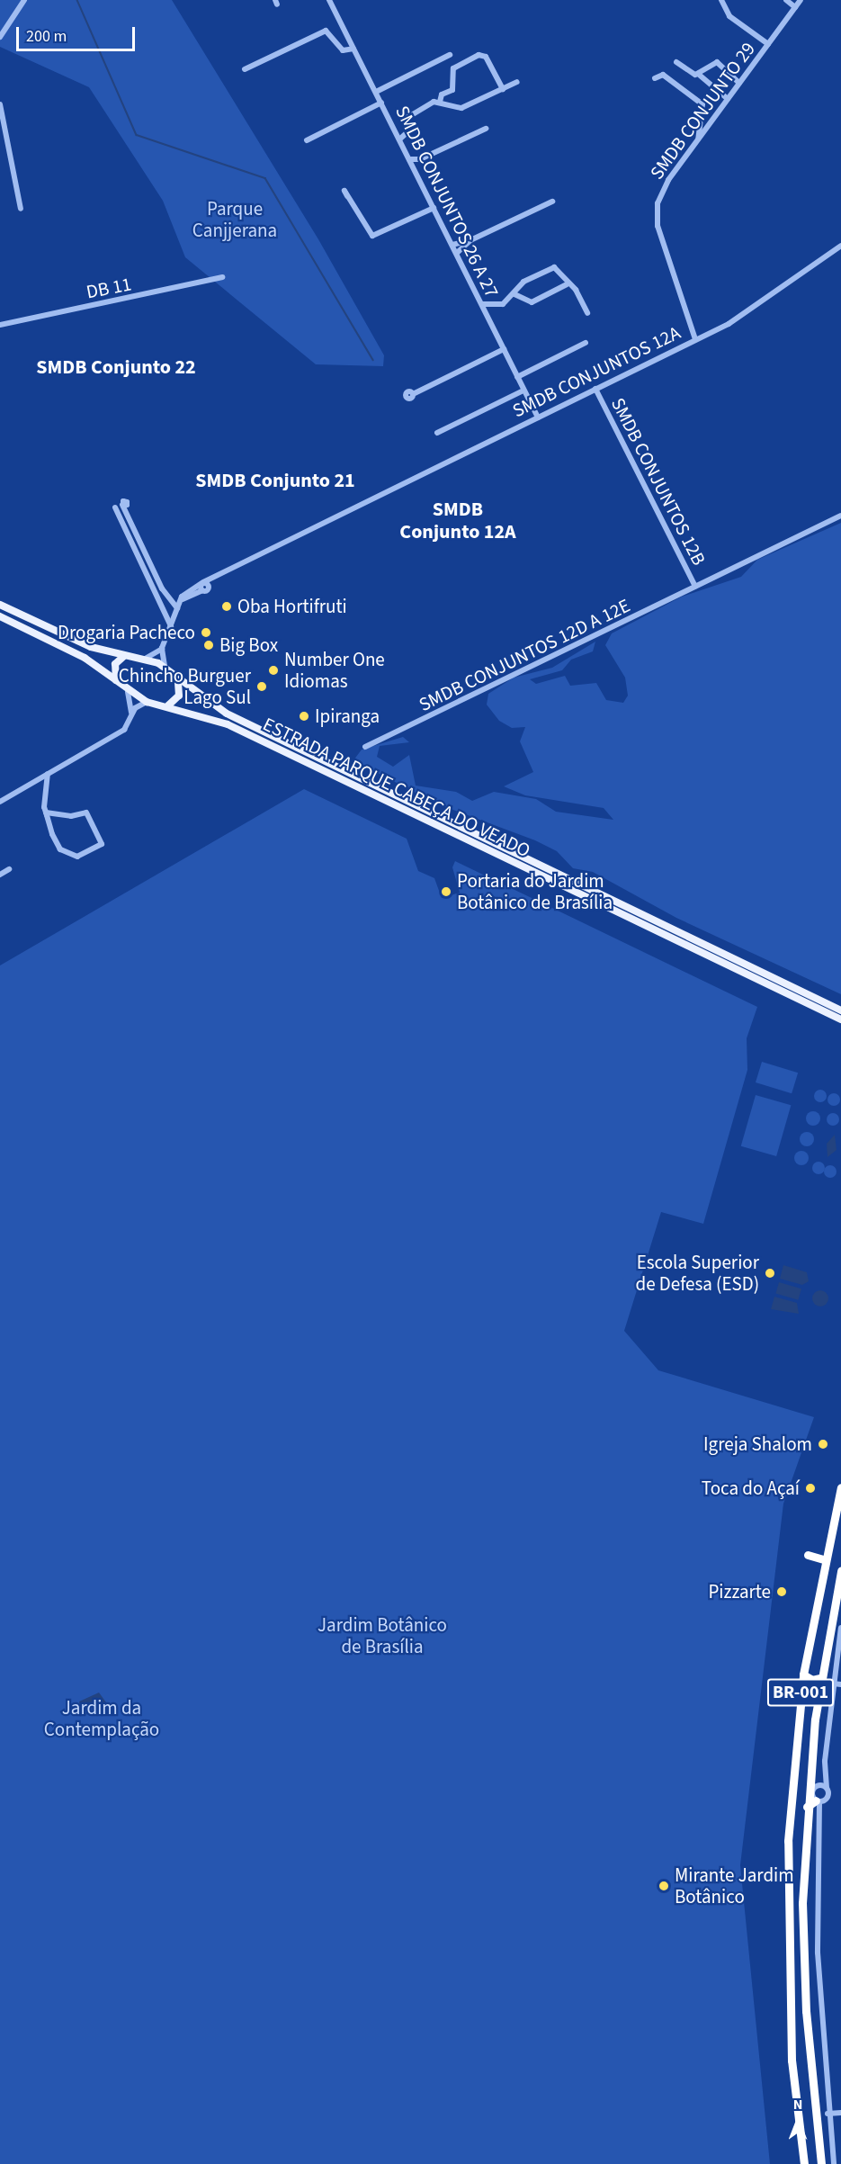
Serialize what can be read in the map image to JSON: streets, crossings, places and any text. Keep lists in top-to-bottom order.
{
  "streets": {
    "highway": ["BR-001"],
    "main road": ["ESTRADA PARQUE CABEÇA DO VEADO"],
    "street": [
      "SMDB CONJUNTO 29",
      "SMDB CONJUNTOS 26 A 27",
      "DB 11",
      "SMDB CONJUNTOS 12A",
      "SMDB CONJUNTOS 12B",
      "SMDB CONJUNTOS 12D A 12E"
    ]
  },
  "crossings": [
    ["SMDB CONJUNTO 29", "SMDB CONJUNTOS 12A"],
    ["SMDB CONJUNTOS 26 A 27", "SMDB CONJUNTOS 12A"],
    ["SMDB CONJUNTOS 12A", "SMDB CONJUNTOS 12B"],
    ["SMDB CONJUNTOS 12B", "SMDB CONJUNTOS 12D A 12E"]
  ],
  "districts": ["SMDB Conjunto 22", "SMDB Conjunto 21", "SMDB Conjunto 12A"],
  "parks": ["Parque Canjjerana", "Jardim Botânico de Brasília", "Jardim da Contemplação"],
  "places": [
    "Oba Hortifruti",
    "Drogaria Pacheco",
    "Big Box",
    "Number One Idiomas",
    "Chincho Burguer Lago Sul",
    "Ipiranga",
    "Portaria do Jardim Botânico de Brasília",
    "Escola Superior de Defesa (ESD)",
    "Igreja Shalom",
    "Toca do Açaí",
    "Pizzarte",
    "Mirante Jardim Botânico"
  ],
  "scale_bar": "200 m",
  "north": "top"
}
